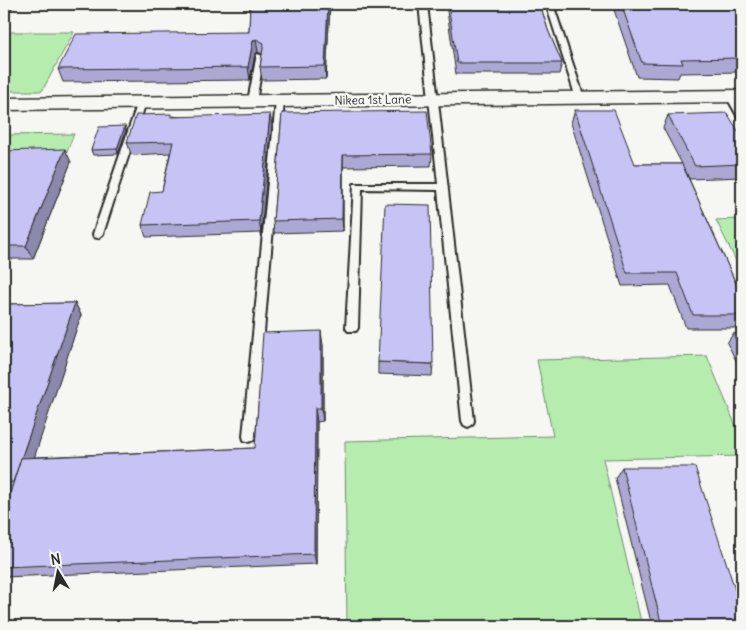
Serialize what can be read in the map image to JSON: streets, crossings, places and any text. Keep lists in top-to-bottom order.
{
  "streets": {
    "street": ["Nikea 1st Lane"]
  },
  "north": "top"
}
